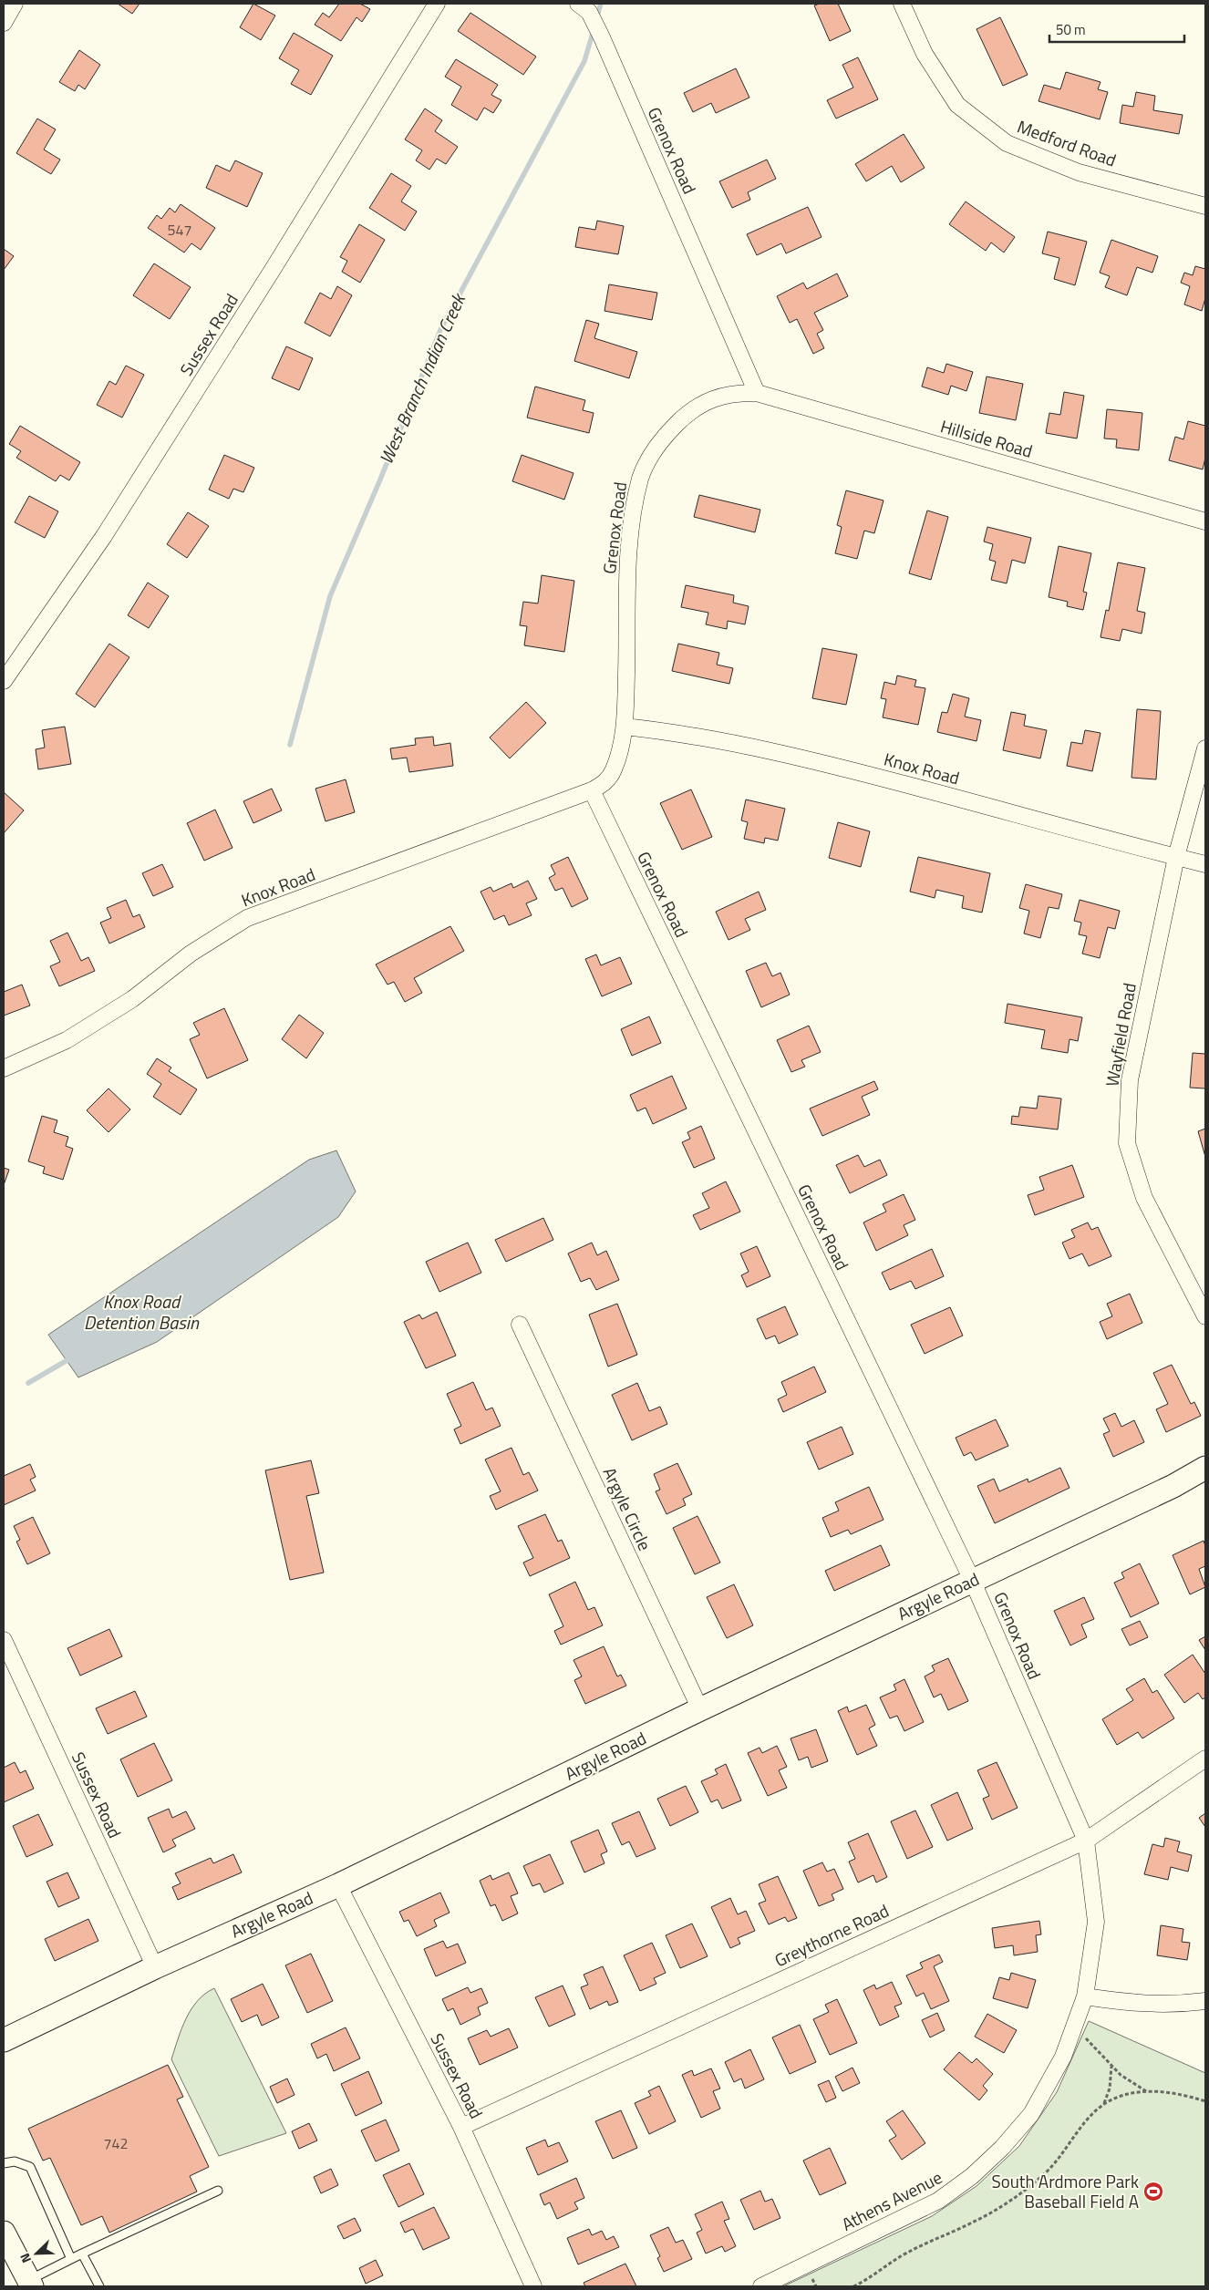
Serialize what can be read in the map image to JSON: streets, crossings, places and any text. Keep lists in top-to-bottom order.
{
  "streets": {
    "street": [
      "Medford Road",
      "Grenox Road",
      "Sussex Road",
      "Hillside Road",
      "Knox Road",
      "Wayfield Road",
      "Argyle Circle",
      "Argyle Road",
      "Greythorne Road",
      "Athens Avenue"
    ]
  },
  "crossings": [
    ["Grenox Road", "Hillside Road"],
    ["Grenox Road", "Knox Road"],
    ["Grenox Road", "Argyle Road"],
    ["Grenox Road", "Greythorne Road"],
    ["Grenox Road", "Athens Avenue"],
    ["Sussex Road", "Argyle Road"],
    ["Sussex Road", "Greythorne Road"],
    ["Knox Road", "Wayfield Road"],
    ["Argyle Circle", "Argyle Road"],
    ["Greythorne Road", "Athens Avenue"]
  ],
  "water": ["West Branch Indian Creek", "Knox Road Detention Basin"],
  "places": {
    "sports": ["South Ardmore Park Baseball Field A"]
  },
  "house_numbers": ["547", "742"],
  "scale_bar": "50 m",
  "north": "bottom left"
}
